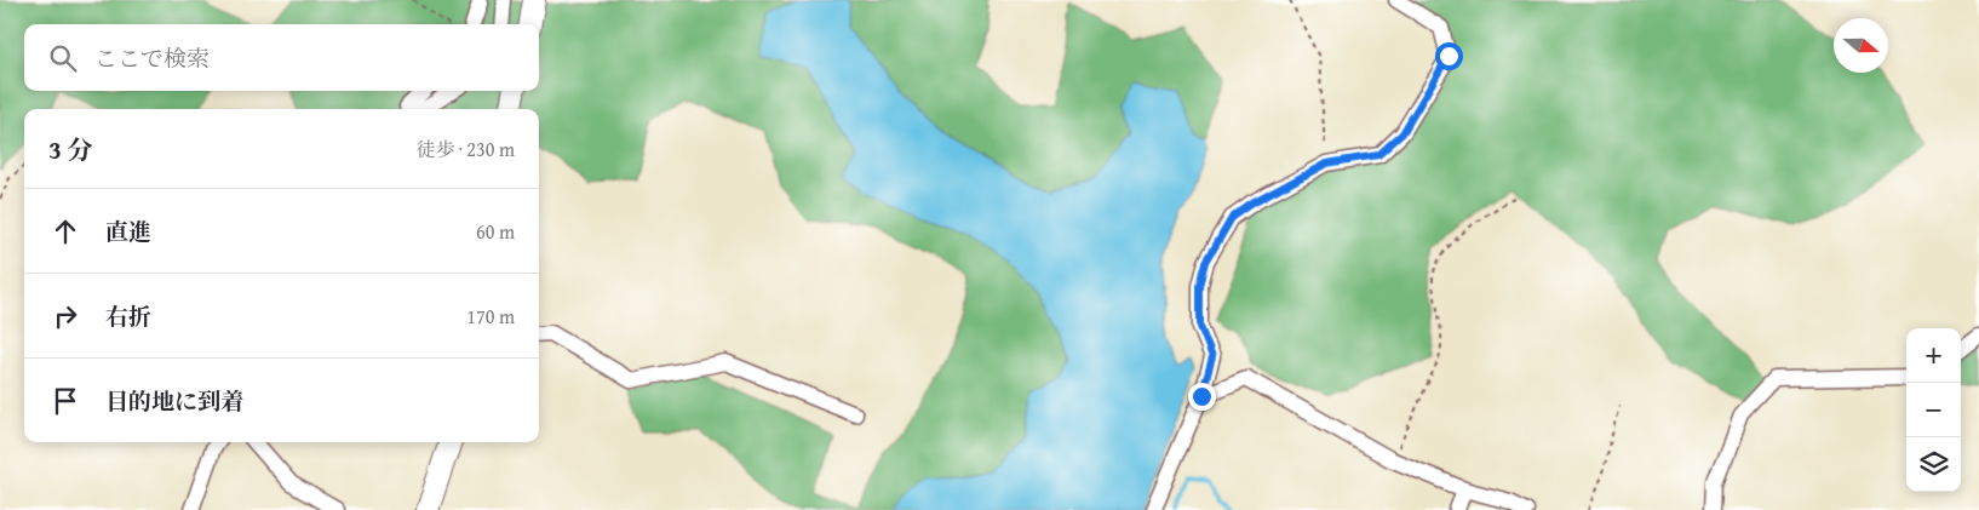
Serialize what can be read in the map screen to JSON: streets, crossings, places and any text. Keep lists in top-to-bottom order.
{
  "north": "right",
  "page": {
    "search": "ここで検索",
    "heading": ["3 分", "徒歩 · 230 m"],
    "list": [
      ["直進", "60 m"],
      ["右折", "170 m"],
      "目的地に到着"
    ],
    "map_buttons": ["+", "−"]
  }
}
